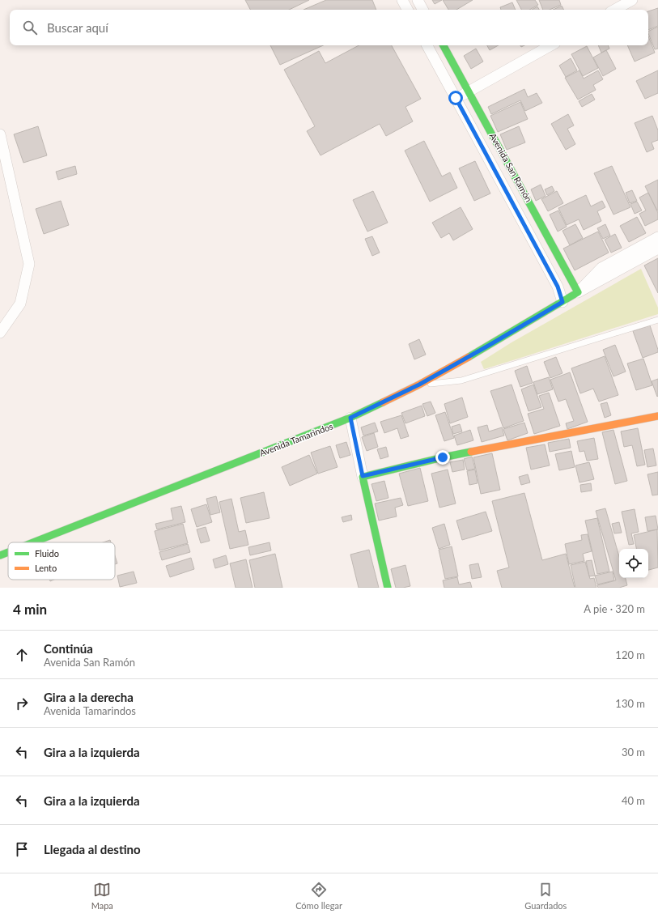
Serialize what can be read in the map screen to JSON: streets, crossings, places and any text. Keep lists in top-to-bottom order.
{
  "streets": {
    "street": ["Avenida San Ramón", "Avenida Tamarindos"]
  },
  "crossings": [
    ["Avenida San Ramón", "Avenida Tamarindos"]
  ],
  "legend": ["Fluido", "Lento"],
  "page": {
    "search": "Buscar aquí",
    "heading": ["4 min", "A pie · 320 m"],
    "list": [
      ["Continúa", "Avenida San Ramón", "120 m"],
      ["Gira a la derecha", "Avenida Tamarindos", "130 m"],
      ["Gira a la izquierda", "30 m"],
      ["Gira a la izquierda", "40 m"],
      "Llegada al destino"
    ],
    "nav": ["Mapa", "Cómo llegar", "Guardados"]
  }
}
